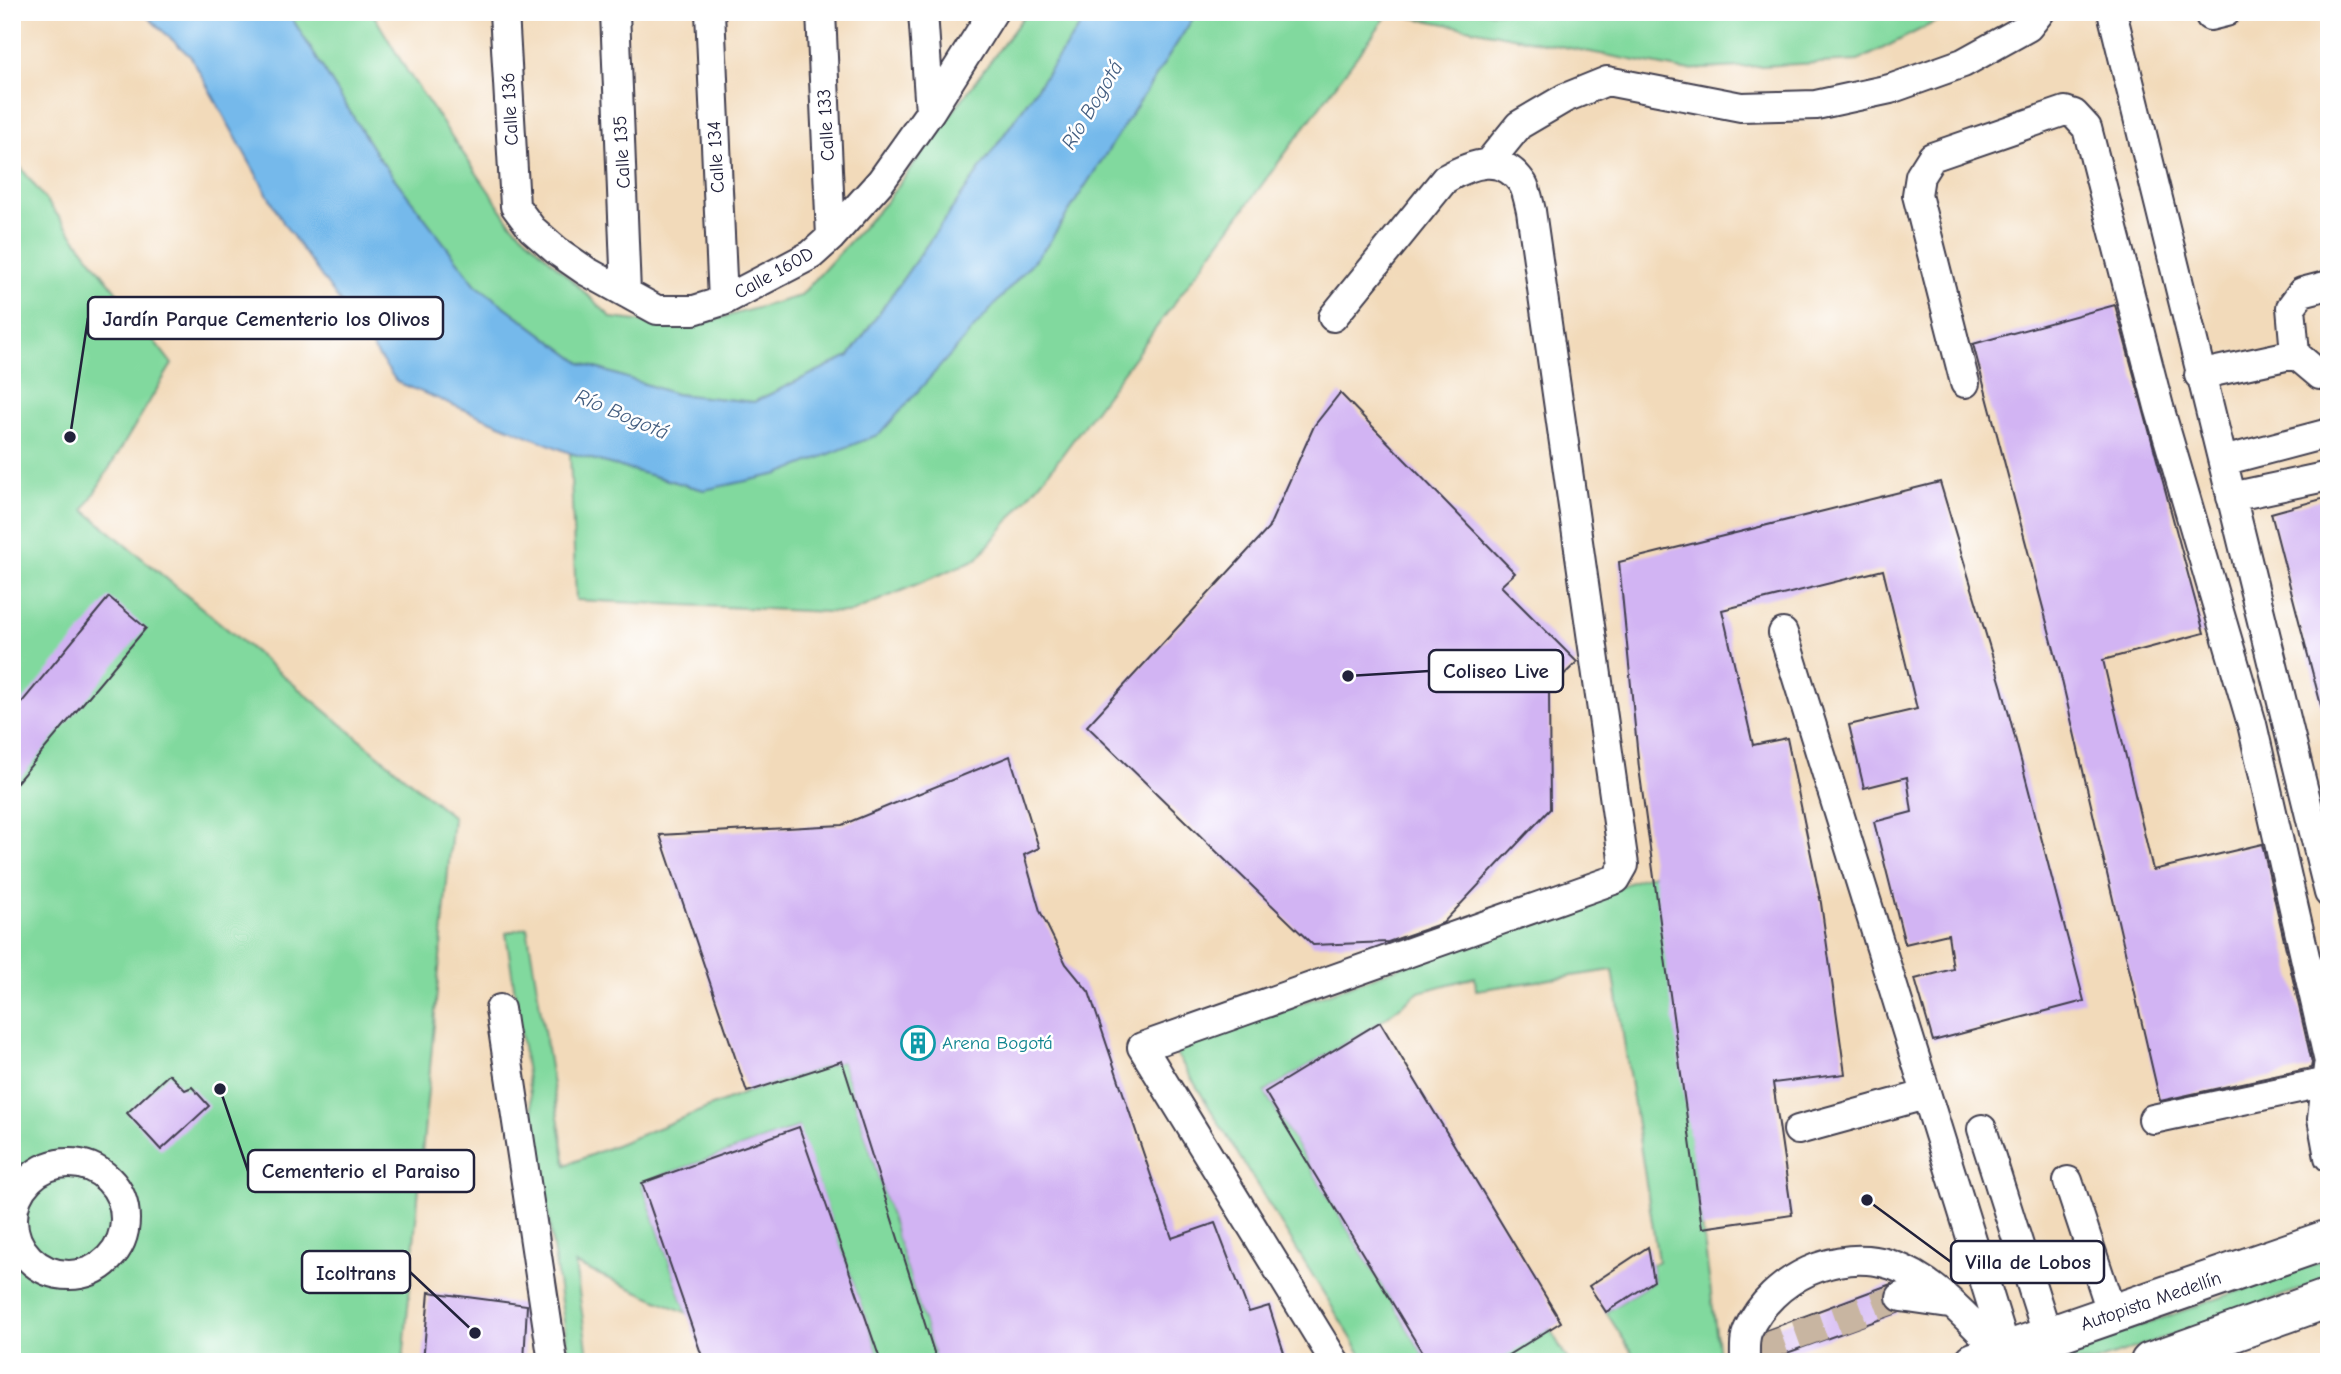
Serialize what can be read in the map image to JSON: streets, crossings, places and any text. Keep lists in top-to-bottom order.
{
  "streets": {
    "highway": ["Autopista Medellín"],
    "street": [
      "Calle 136",
      "Calle 133",
      "Calle 135",
      "Calle 134",
      "Calle 160D"
    ]
  },
  "crossings": [
    ["Calle 136", "Calle 160D"],
    ["Calle 133", "Calle 160D"],
    ["Calle 135", "Calle 160D"],
    ["Calle 134", "Calle 160D"]
  ],
  "water": ["Río Bogotá"],
  "places": {
    "other": [
      "Jardín Parque Cementerio los Olivos",
      "Coliseo Live",
      "Cementerio el Paraiso",
      "Villa de Lobos",
      "Icoltrans"
    ],
    "building": ["Arena Bogotá"]
  }
}
